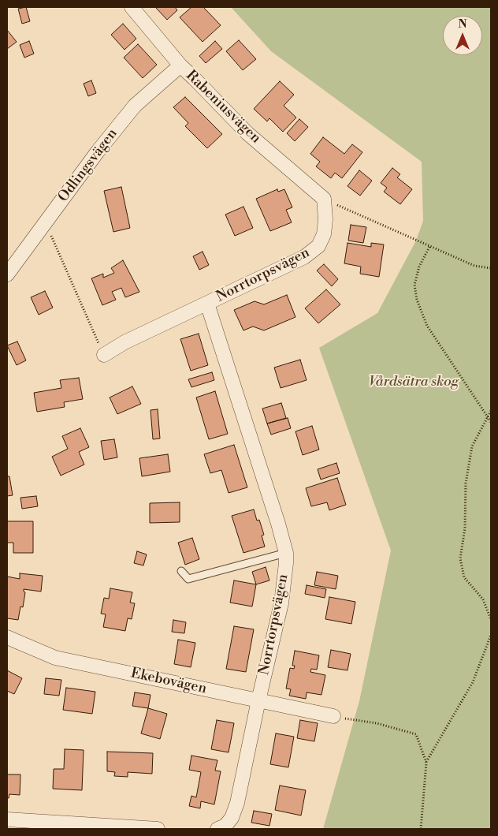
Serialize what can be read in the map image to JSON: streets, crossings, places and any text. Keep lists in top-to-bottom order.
{
  "streets": {
    "street": [
      "Rabeniusvägen",
      "Odlingsvägen",
      "Norrtorpsvägen",
      "Ekebovägen"
    ]
  },
  "crossings": [
    ["Rabeniusvägen", "Odlingsvägen"],
    ["Rabeniusvägen", "Norrtorpsvägen"],
    ["Norrtorpsvägen", "Ekebovägen"]
  ],
  "parks": ["Vårdsätra skog"],
  "north": "top"
}
